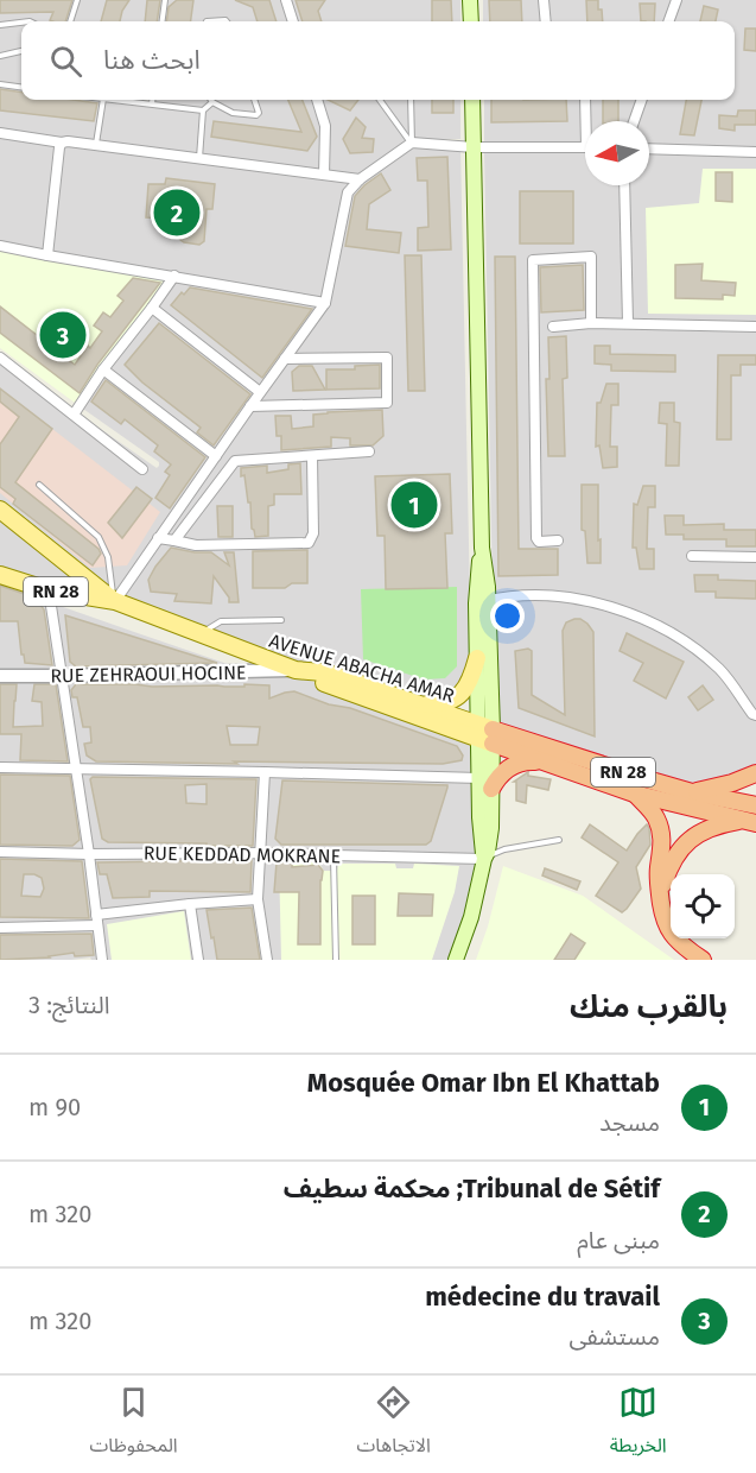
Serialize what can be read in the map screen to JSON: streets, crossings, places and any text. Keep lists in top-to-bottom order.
{
  "streets": {
    "highway": ["RN 28", "AVENUE ABACHA AMAR"],
    "street": ["RUE ZEHRAOUI HOCINE", "RUE KEDDAD MOKRANE"]
  },
  "crossings": [
    ["AVENUE ABACHA AMAR", "RUE ZEHRAOUI HOCINE"]
  ],
  "north": "left",
  "page": {
    "search": "ابحث هنا",
    "pins": ["2", "3", "1"],
    "heading": ["بالقرب منك", "النتائج: 3"],
    "list": [
      {
        "mark": "1",
        "name": "Mosquée Omar Ibn El Khattab",
        "note": "مسجد",
        "value": "90 m"
      },
      {
        "mark": "2",
        "name": "Tribunal de Sétif; محكمة سطيف",
        "note": "مبنى عام",
        "value": "320 m"
      },
      {
        "mark": "3",
        "name": "médecine du travail",
        "note": "مستشفى",
        "value": "320 m"
      }
    ],
    "nav": ["الخريطة", "الاتجاهات", "المحفوظات"]
  }
}
